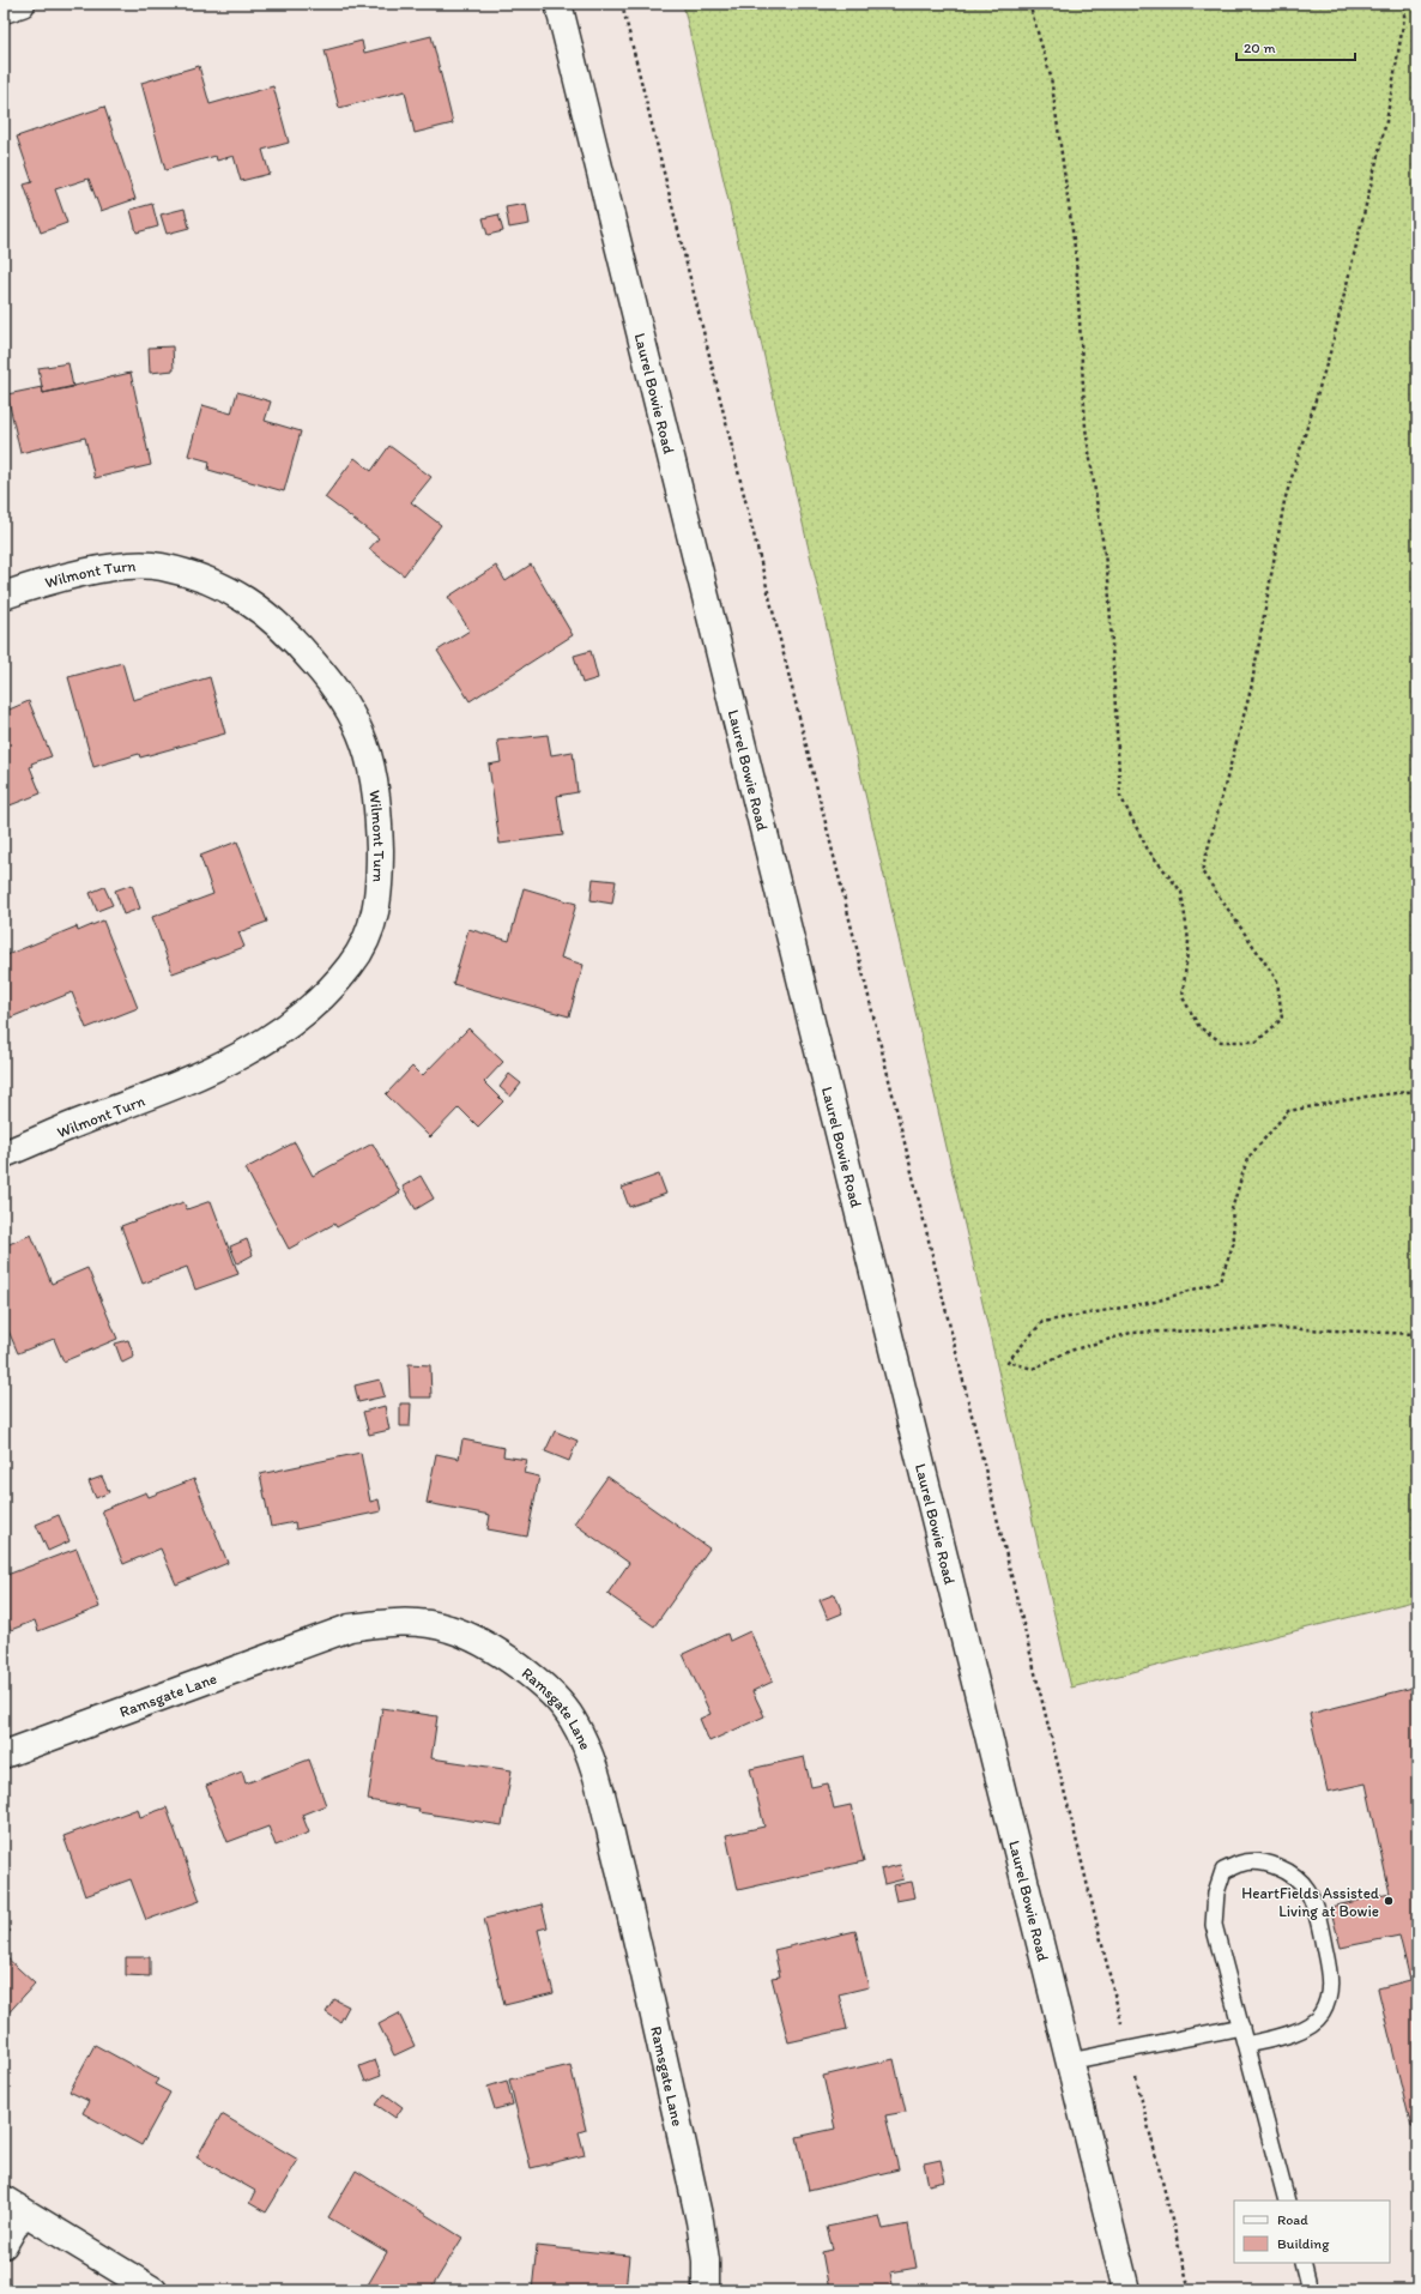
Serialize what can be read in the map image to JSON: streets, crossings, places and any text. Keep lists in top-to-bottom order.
{
  "streets": {
    "street": ["Laurel Bowie Road", "Wilmont Turn", "Ramsgate Lane"]
  },
  "places": ["HeartFields Assisted Living at Bowie"],
  "legend": ["Road", "Building"],
  "scale_bar": "20 m"
}
